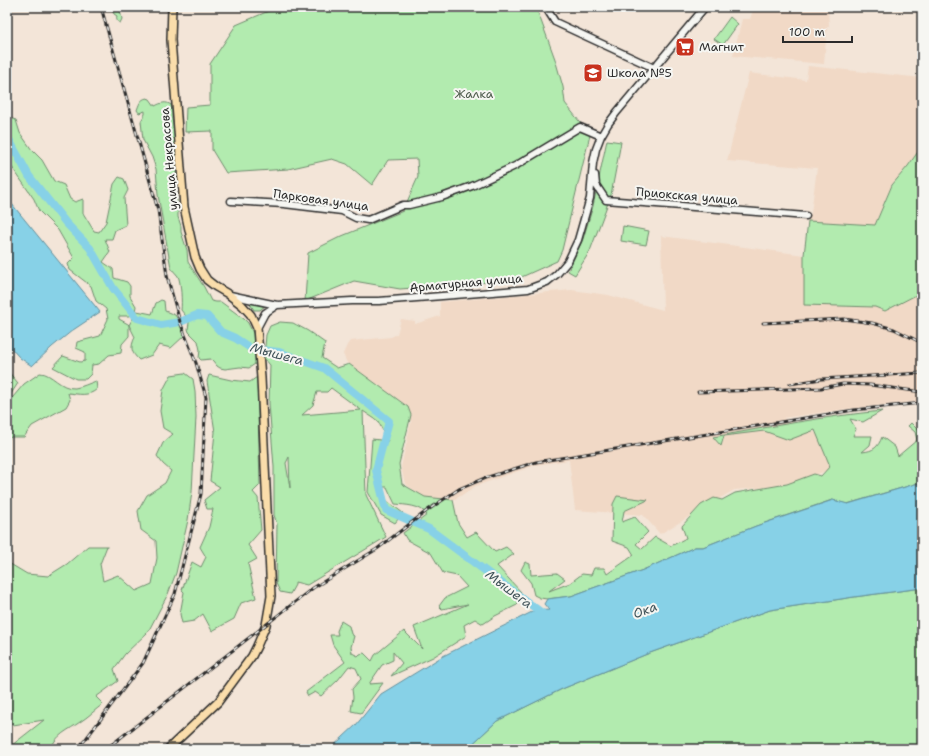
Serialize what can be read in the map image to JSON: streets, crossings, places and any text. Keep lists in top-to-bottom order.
{
  "streets": {
    "main road": ["улица Некрасова"],
    "street": ["Приокская улица", "Парковая улица", "Арматурная улица"]
  },
  "crossings": [
    ["улица Некрасова", "Арматурная улица"],
    ["Приокская улица", "Арматурная улица"],
    ["Парковая улица", "Арматурная улица"]
  ],
  "water": ["Мышега", "Ока"],
  "parks": ["Жалка"],
  "places": {
    "supermarket": ["Магнит"],
    "school or university": ["Школа №5"]
  },
  "scale_bar": "100 m"
}
